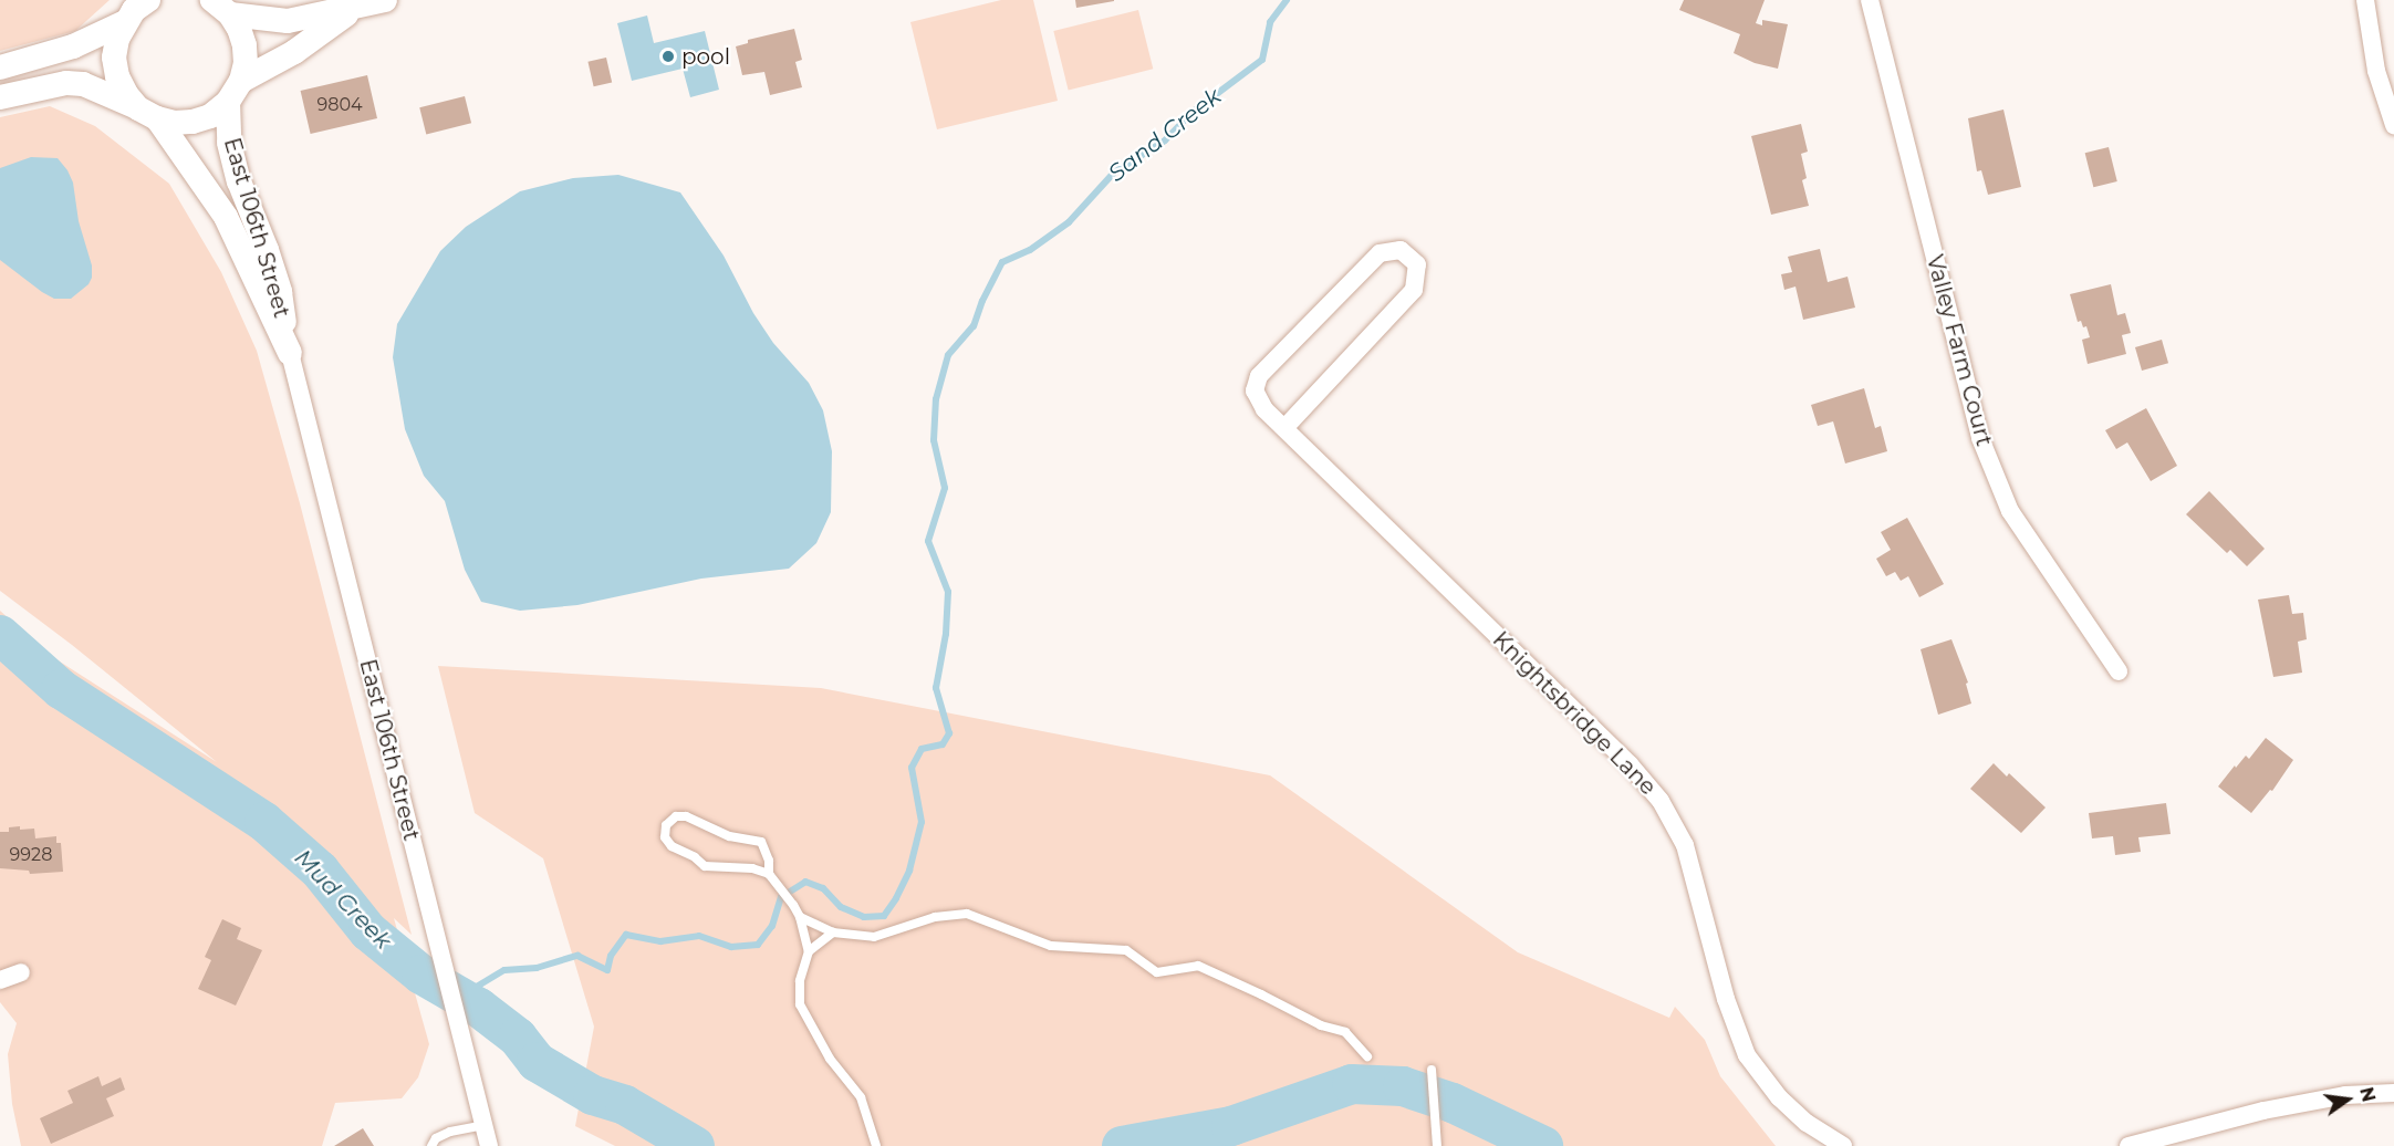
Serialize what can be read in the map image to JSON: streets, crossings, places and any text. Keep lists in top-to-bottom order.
{
  "streets": {
    "main road": ["East 106th Street"],
    "street": ["Valley Farm Court", "Knightsbridge Lane"]
  },
  "water": ["Sand Creek", "Mud Creek"],
  "places": ["pool"],
  "house_numbers": ["9804", "9928"],
  "north": "right"
}
